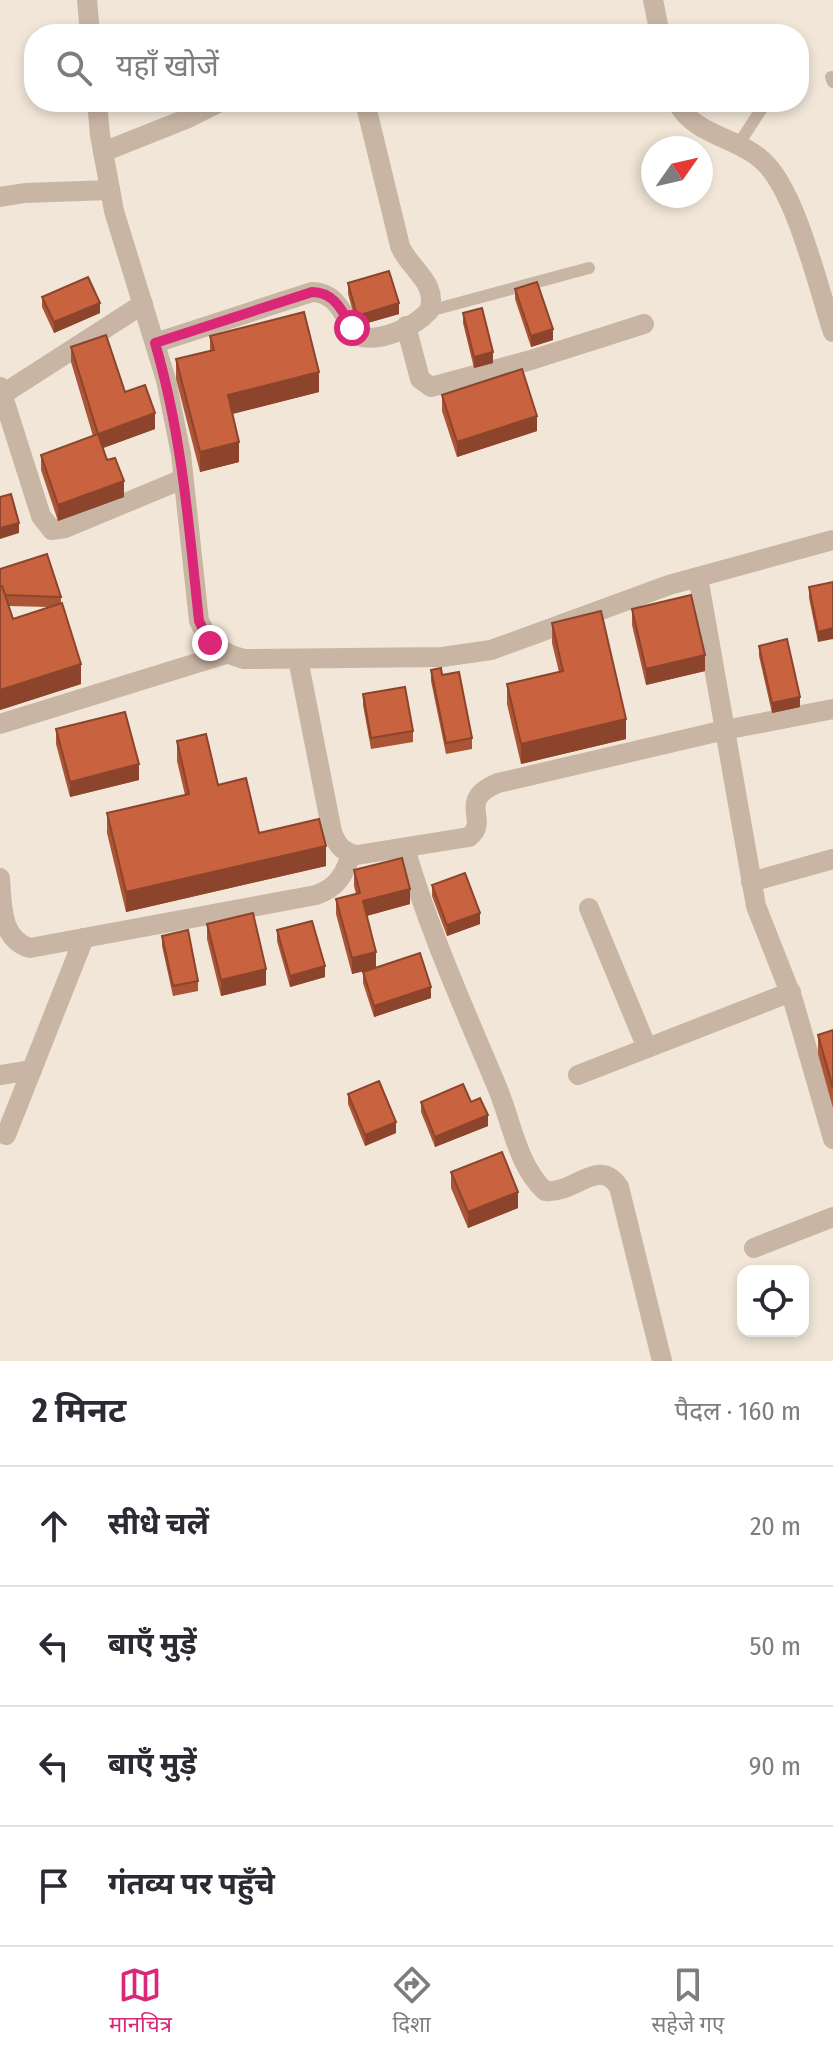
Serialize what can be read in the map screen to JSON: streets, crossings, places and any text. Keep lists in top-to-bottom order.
{
  "north": "top right",
  "page": {
    "search": "यहाँ खोजें",
    "heading": ["2 मिनट", "पैदल · 160 m"],
    "list": [
      ["सीधे चलें", "20 m"],
      ["बाएँ मुड़ें", "50 m"],
      ["बाएँ मुड़ें", "90 m"],
      "गंतव्य पर पहुँचे"
    ],
    "nav": ["मानचित्र", "दिशा", "सहेजे गए"]
  }
}
